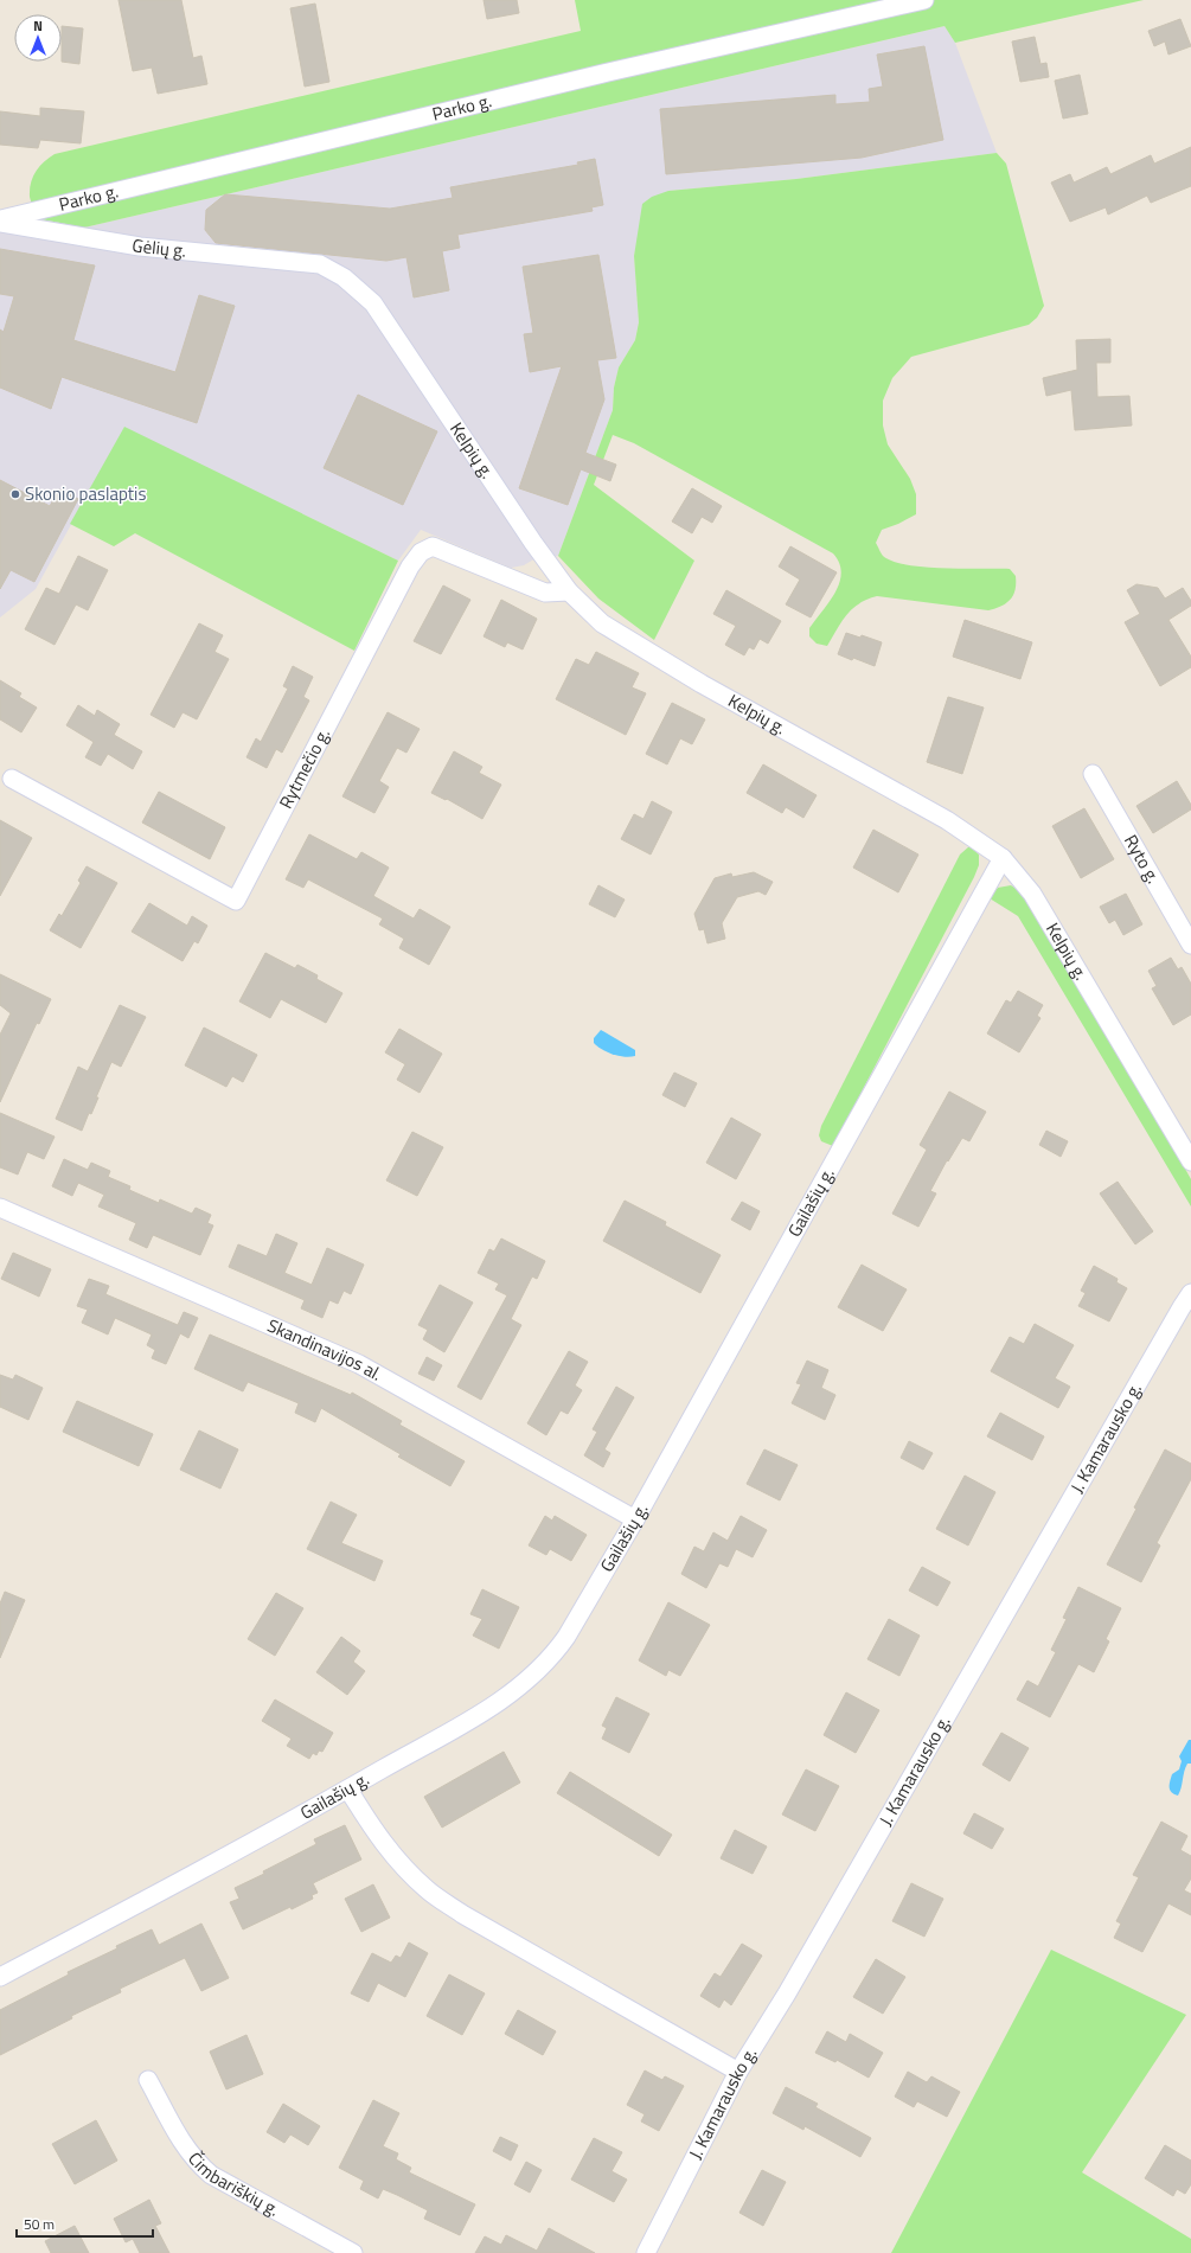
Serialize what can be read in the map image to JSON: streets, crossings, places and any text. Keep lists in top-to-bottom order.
{
  "streets": {
    "street": [
      "Parko g.",
      "Gėlių g.",
      "Kelpių g.",
      "Rytmečio g.",
      "Ryto g.",
      "Gailašių g.",
      "Skandinavijos al.",
      "J. Kamarausko g.",
      "Čimbariškių g."
    ]
  },
  "crossings": [
    ["Parko g.", "Gėlių g."],
    ["Gėlių g.", "Kelpių g."],
    ["Kelpių g.", "Rytmečio g."],
    ["Kelpių g.", "Gailašių g."],
    ["Gailašių g.", "Skandinavijos al."]
  ],
  "places": ["Skonio paslaptis"],
  "scale_bar": "50 m",
  "north": "top"
}
